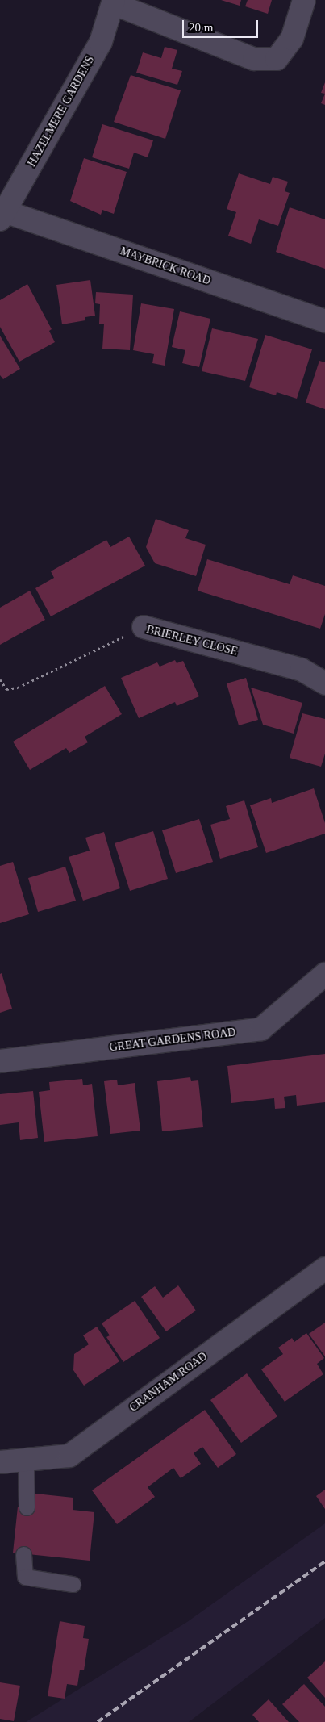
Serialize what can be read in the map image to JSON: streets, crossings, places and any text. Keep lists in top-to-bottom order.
{
  "streets": {
    "street": [
      "HAZELMERE GARDENS",
      "MAYBRICK ROAD",
      "BRIERLEY CLOSE",
      "GREAT GARDENS ROAD",
      "CRANHAM ROAD"
    ]
  },
  "crossings": [
    ["HAZELMERE GARDENS", "MAYBRICK ROAD"]
  ],
  "scale_bar": "20 m"
}
